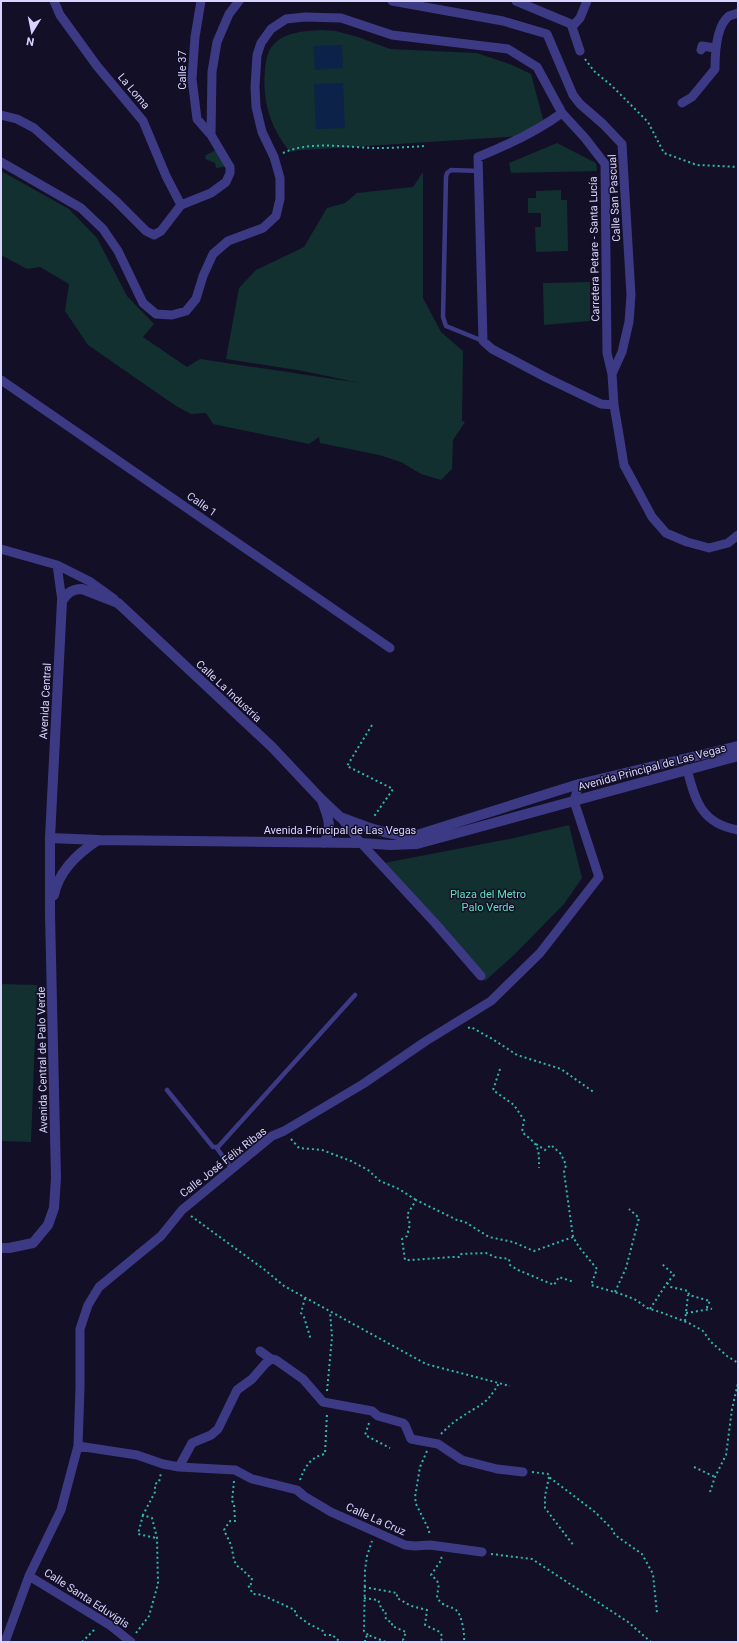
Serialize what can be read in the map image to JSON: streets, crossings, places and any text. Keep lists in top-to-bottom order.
{
  "streets": {
    "street": [
      "Calle 37",
      "La Loma",
      "Calle San Pascual",
      "Carretera Petare - Santa Lucía",
      "Calle 1",
      "Calle La Industria",
      "Avenida Central",
      "Avenida Principal de Las Vegas",
      "Avenida Central de Palo Verde",
      "Calle José Félix Ribas",
      "Calle La Cruz",
      "Calle Santa Eduvigis"
    ]
  },
  "crossings": [
    ["Calle 37", "La Loma"],
    ["Calle San Pascual", "Carretera Petare - Santa Lucía"],
    ["Calle La Industria", "Avenida Central"],
    ["Calle La Industria", "Avenida Principal de Las Vegas"],
    ["Avenida Central", "Avenida Principal de Las Vegas"],
    ["Avenida Central", "Avenida Central de Palo Verde"],
    ["Avenida Principal de Las Vegas", "Avenida Central de Palo Verde"],
    ["Avenida Principal de Las Vegas", "Calle José Félix Ribas"],
    ["Calle José Félix Ribas", "Calle La Cruz"],
    ["Calle José Félix Ribas", "Calle Santa Eduvigis"]
  ],
  "parks": ["Plaza del Metro Palo Verde"],
  "north": "bottom"
}
